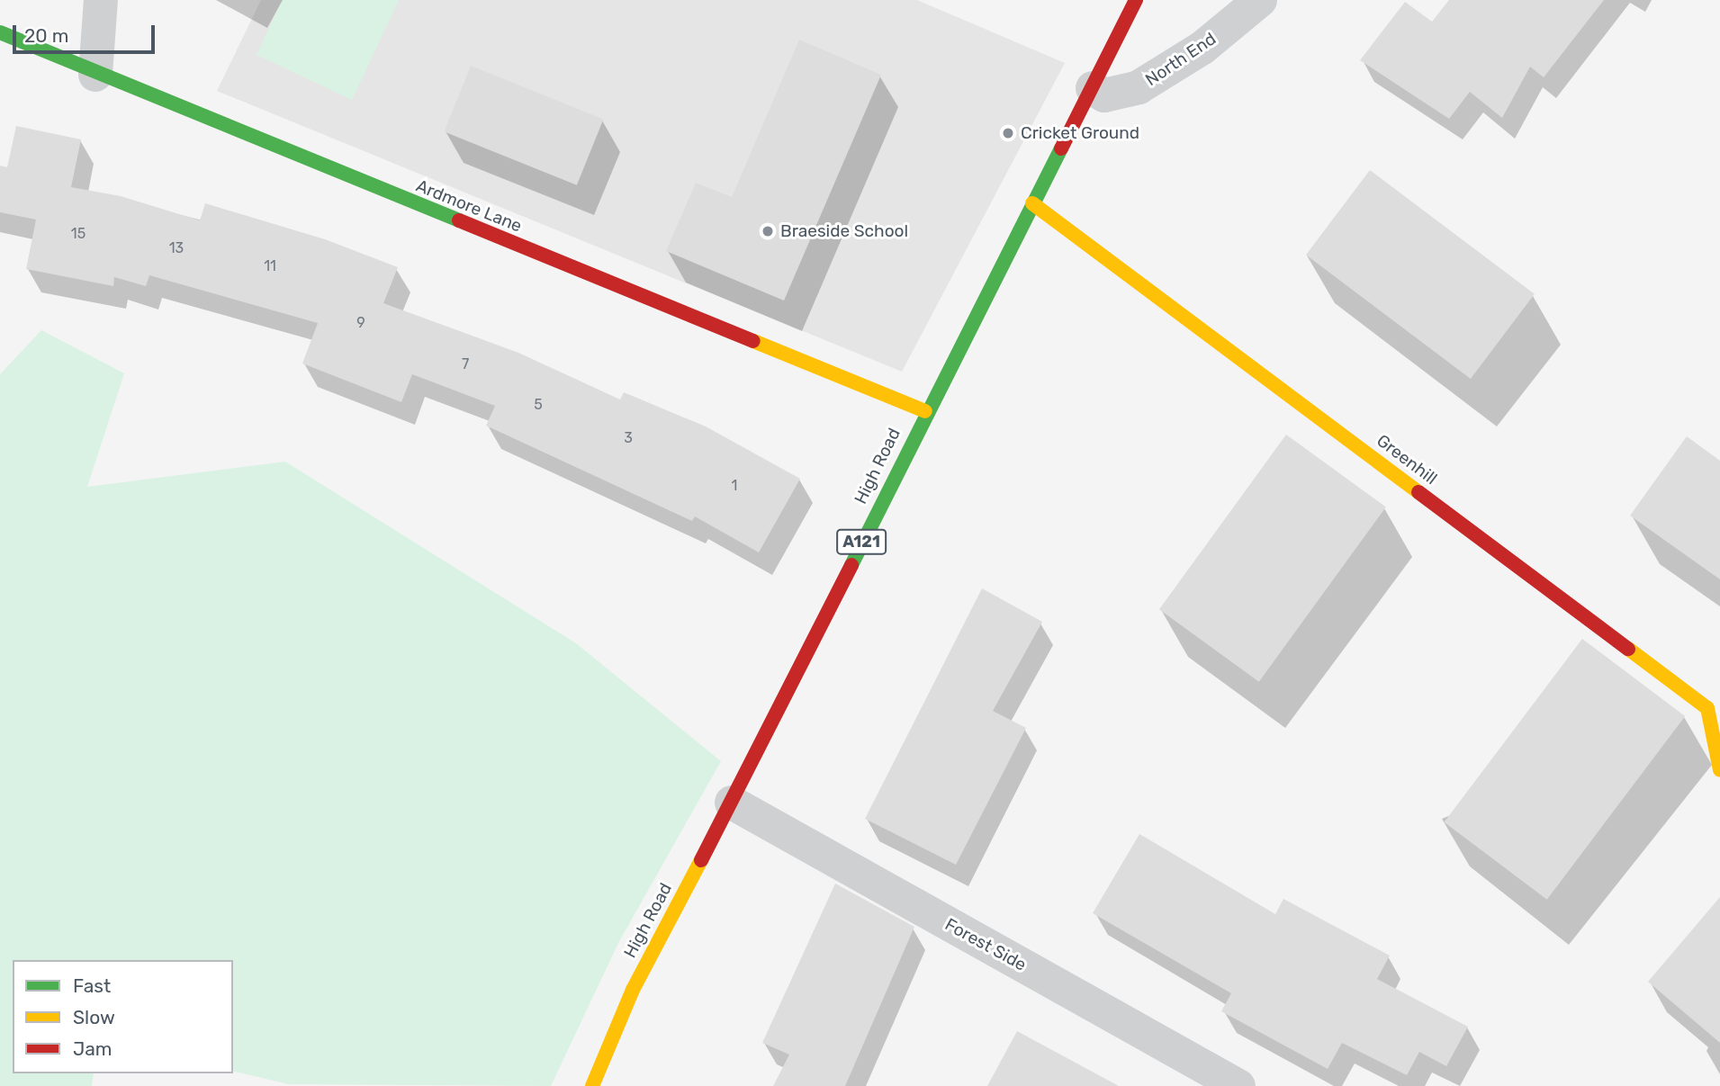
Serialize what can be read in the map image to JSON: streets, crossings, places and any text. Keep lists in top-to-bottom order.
{
  "streets": {
    "street": [
      "North End",
      "Ardmore Lane",
      "Greenhill",
      "High Road",
      "A121",
      "Forest Side"
    ]
  },
  "crossings": [
    ["North End", "High Road"],
    ["Ardmore Lane", "High Road"],
    ["Greenhill", "High Road"],
    ["High Road", "Forest Side"]
  ],
  "places": ["Cricket Ground", "Braeside School"],
  "house_numbers": [
    "15",
    "13",
    "11",
    "9",
    "7",
    "5",
    "3",
    "1"
  ],
  "legend": ["Fast", "Slow", "Jam"],
  "scale_bar": "20 m"
}
